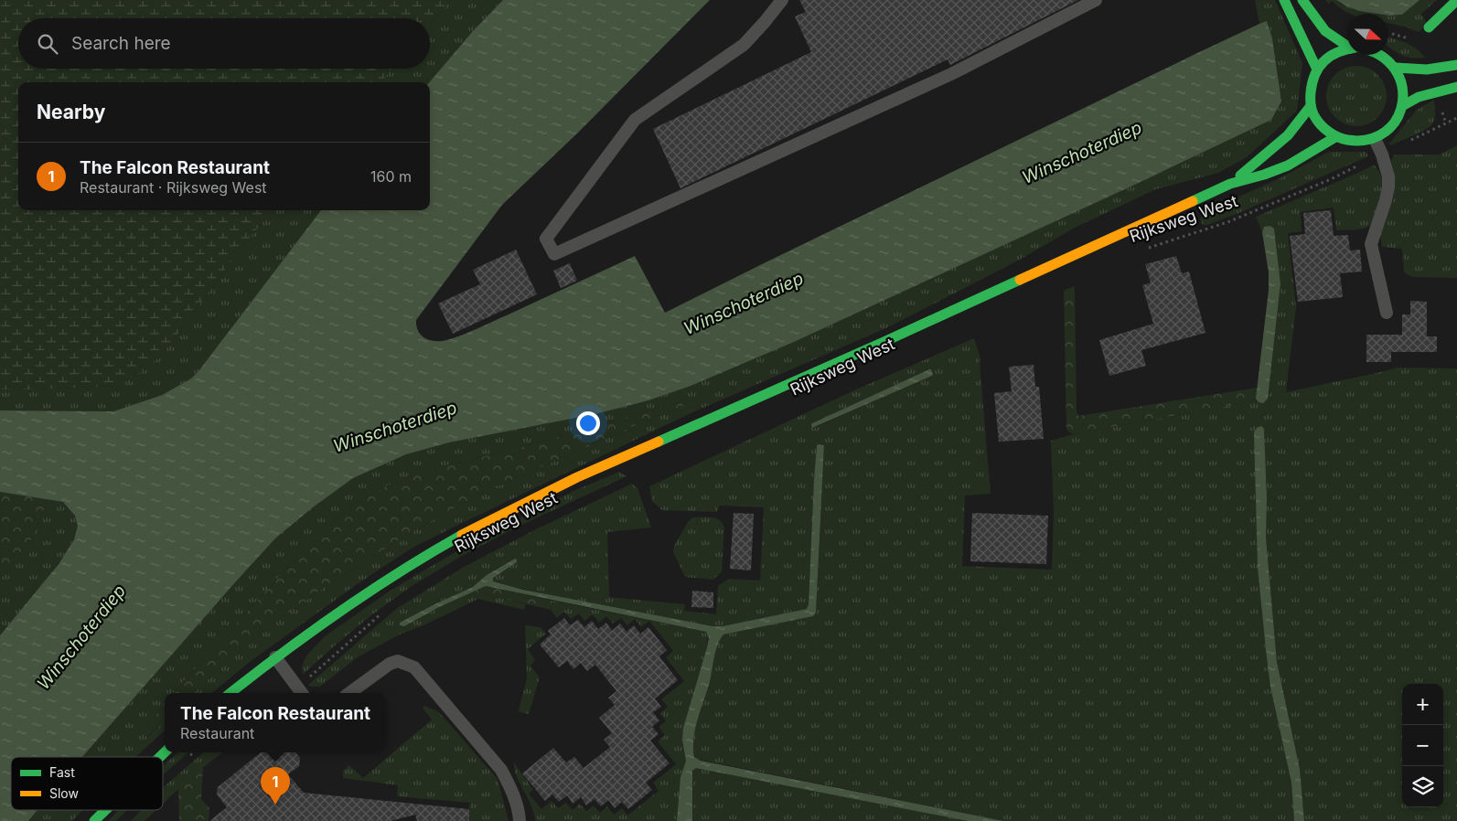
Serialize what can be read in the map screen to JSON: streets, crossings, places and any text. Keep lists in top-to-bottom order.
{
  "streets": {
    "main road": ["Rijksweg West"]
  },
  "water": ["Winschoterdiep"],
  "legend": ["Fast", "Slow"],
  "north": "right",
  "page": {
    "search": "Search here",
    "heading": "Nearby",
    "list": [
      {
        "mark": "1",
        "name": "The Falcon Restaurant",
        "note": "Restaurant · Rijksweg West",
        "value": "160 m"
      }
    ],
    "map_buttons": ["+", "−"],
    "popup": ["The Falcon Restaurant", "Restaurant"],
    "pins": "1"
  }
}
